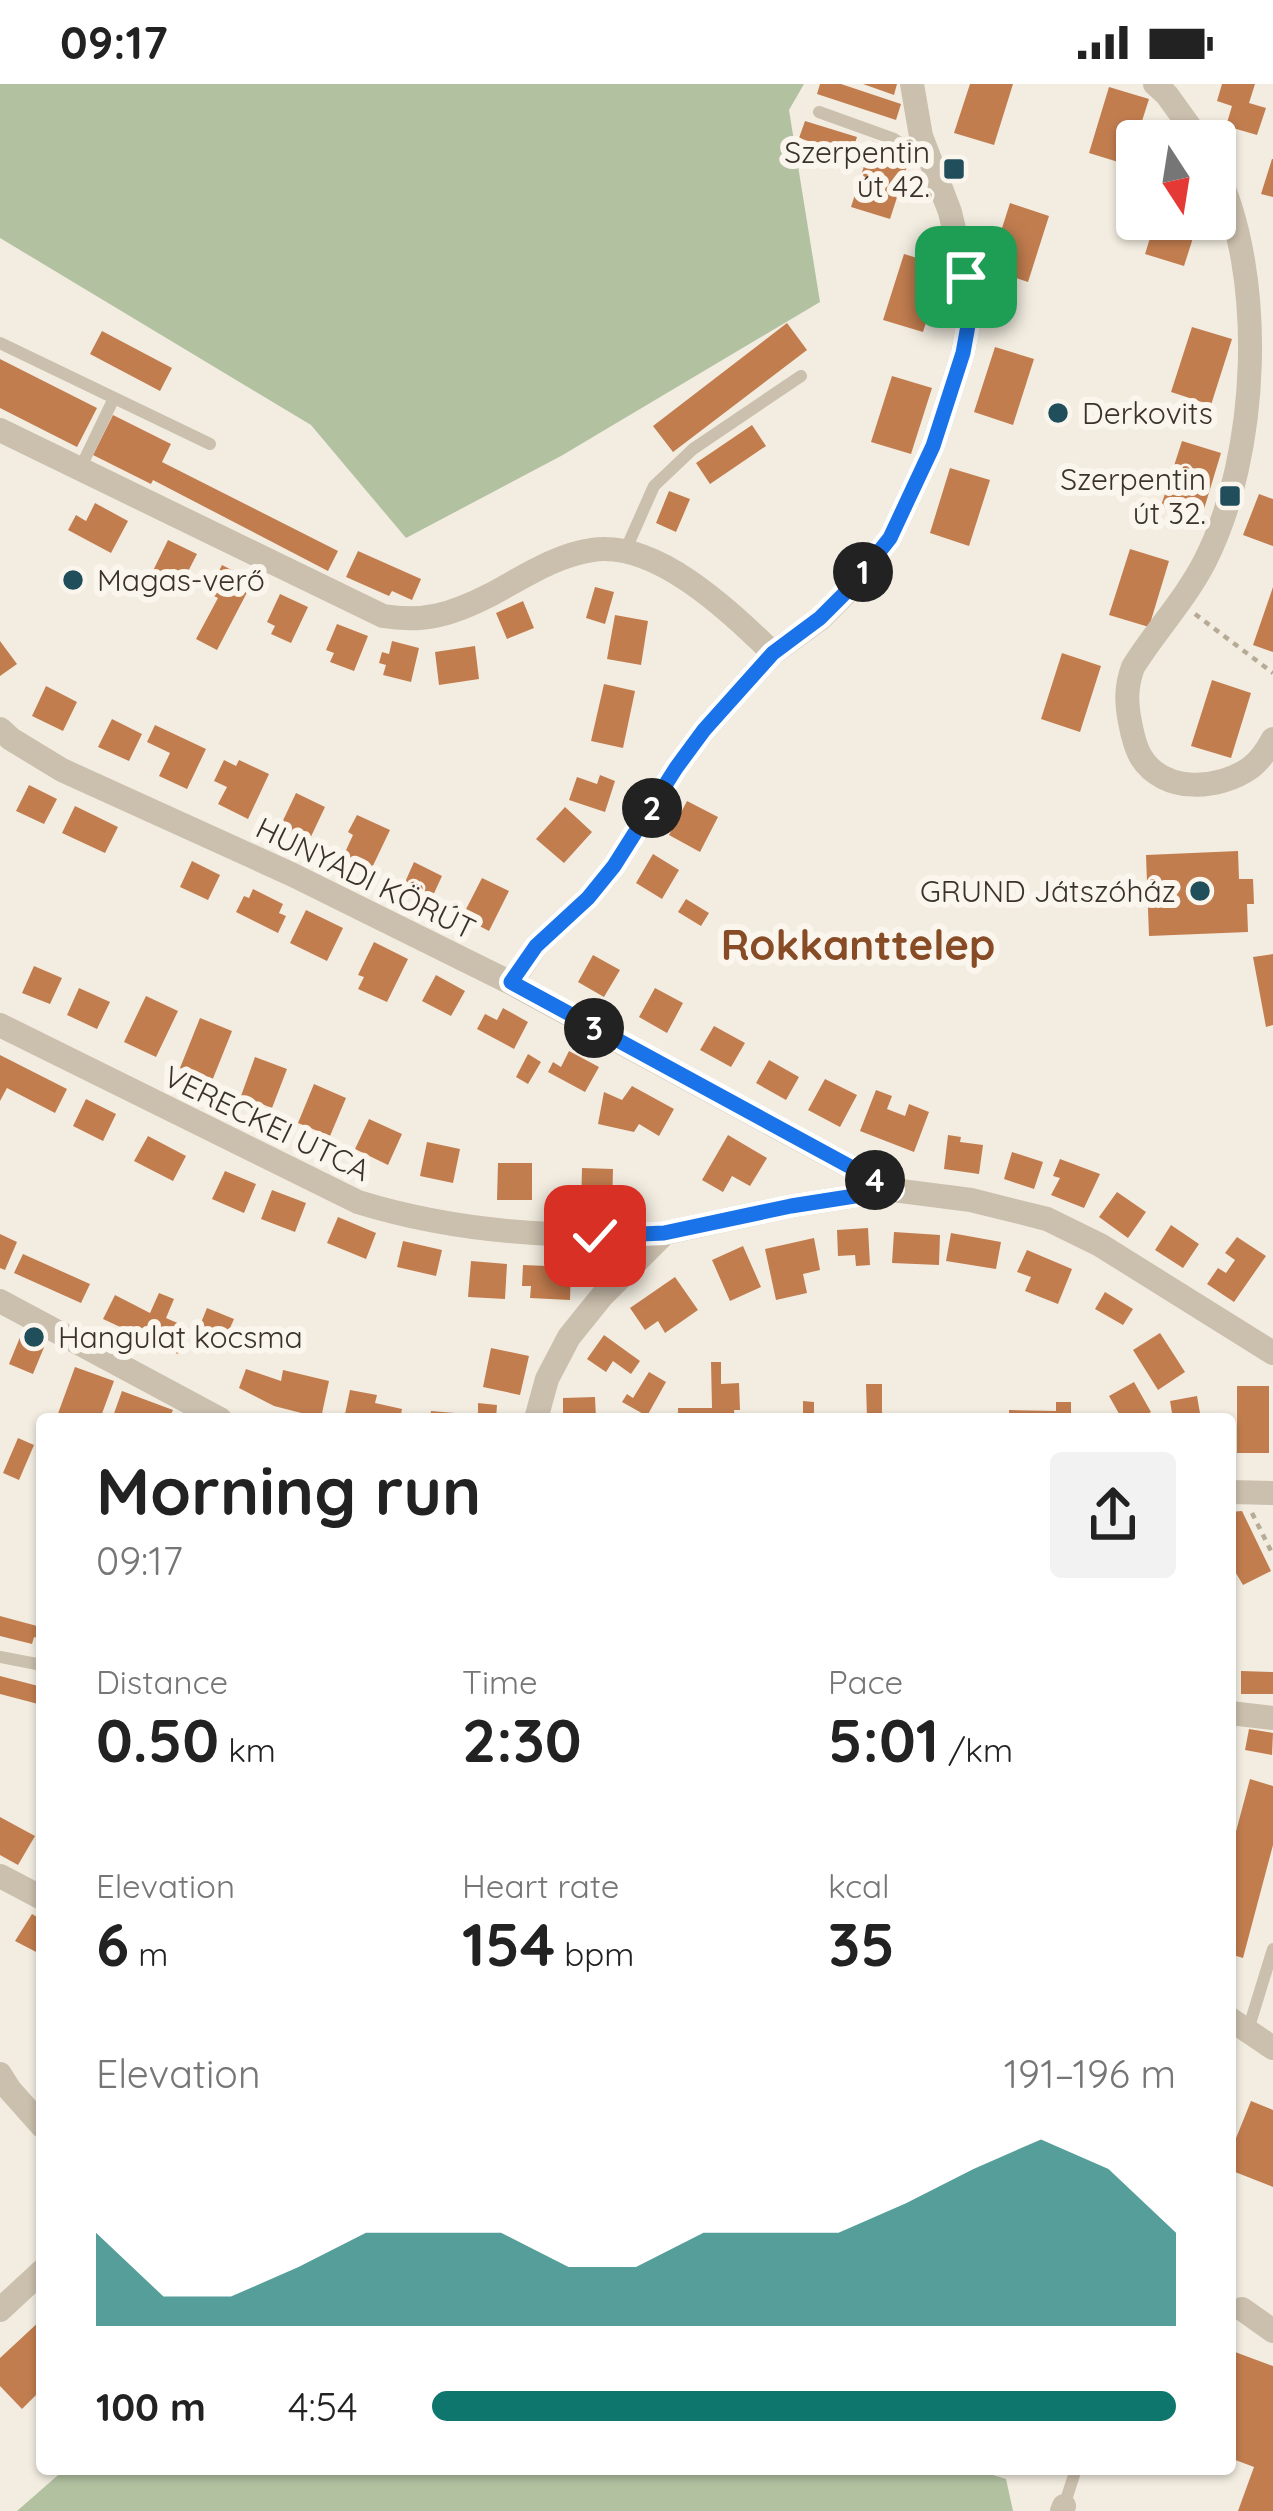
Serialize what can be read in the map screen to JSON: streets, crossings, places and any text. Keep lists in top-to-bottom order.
{
  "streets": {
    "street": ["HUNYADI KÖRÚT", "VERECKEI UTCA"]
  },
  "crossings": [
    ["HUNYADI KÖRÚT", "VERECKEI UTCA"]
  ],
  "districts": ["Rokkanttelep"],
  "places": {
    "transit": ["Szerpentin út 42.", "Szerpentin út 32."],
    "other": [
      "Derkovits",
      "Magas-verő",
      "GRUND Játszóház",
      "Hangulat kocsma"
    ]
  },
  "north": "bottom",
  "page": {
    "status": "09:17",
    "pins": [
      "1",
      "2",
      "3",
      "4"
    ],
    "heading": ["Morning run", "09:17"],
    "stats": [
      ["Distance", "0.50 km"],
      ["Time", "2:30"],
      ["Pace", "5:01 /km"],
      ["Elevation", "6 m"],
      ["Heart rate", "154 bpm"],
      ["kcal", "35"]
    ],
    "chart": ["Elevation", "191–196 m"],
    "list": [
      {
        "name": "100 m",
        "note": "4:54"
      }
    ]
  }
}
